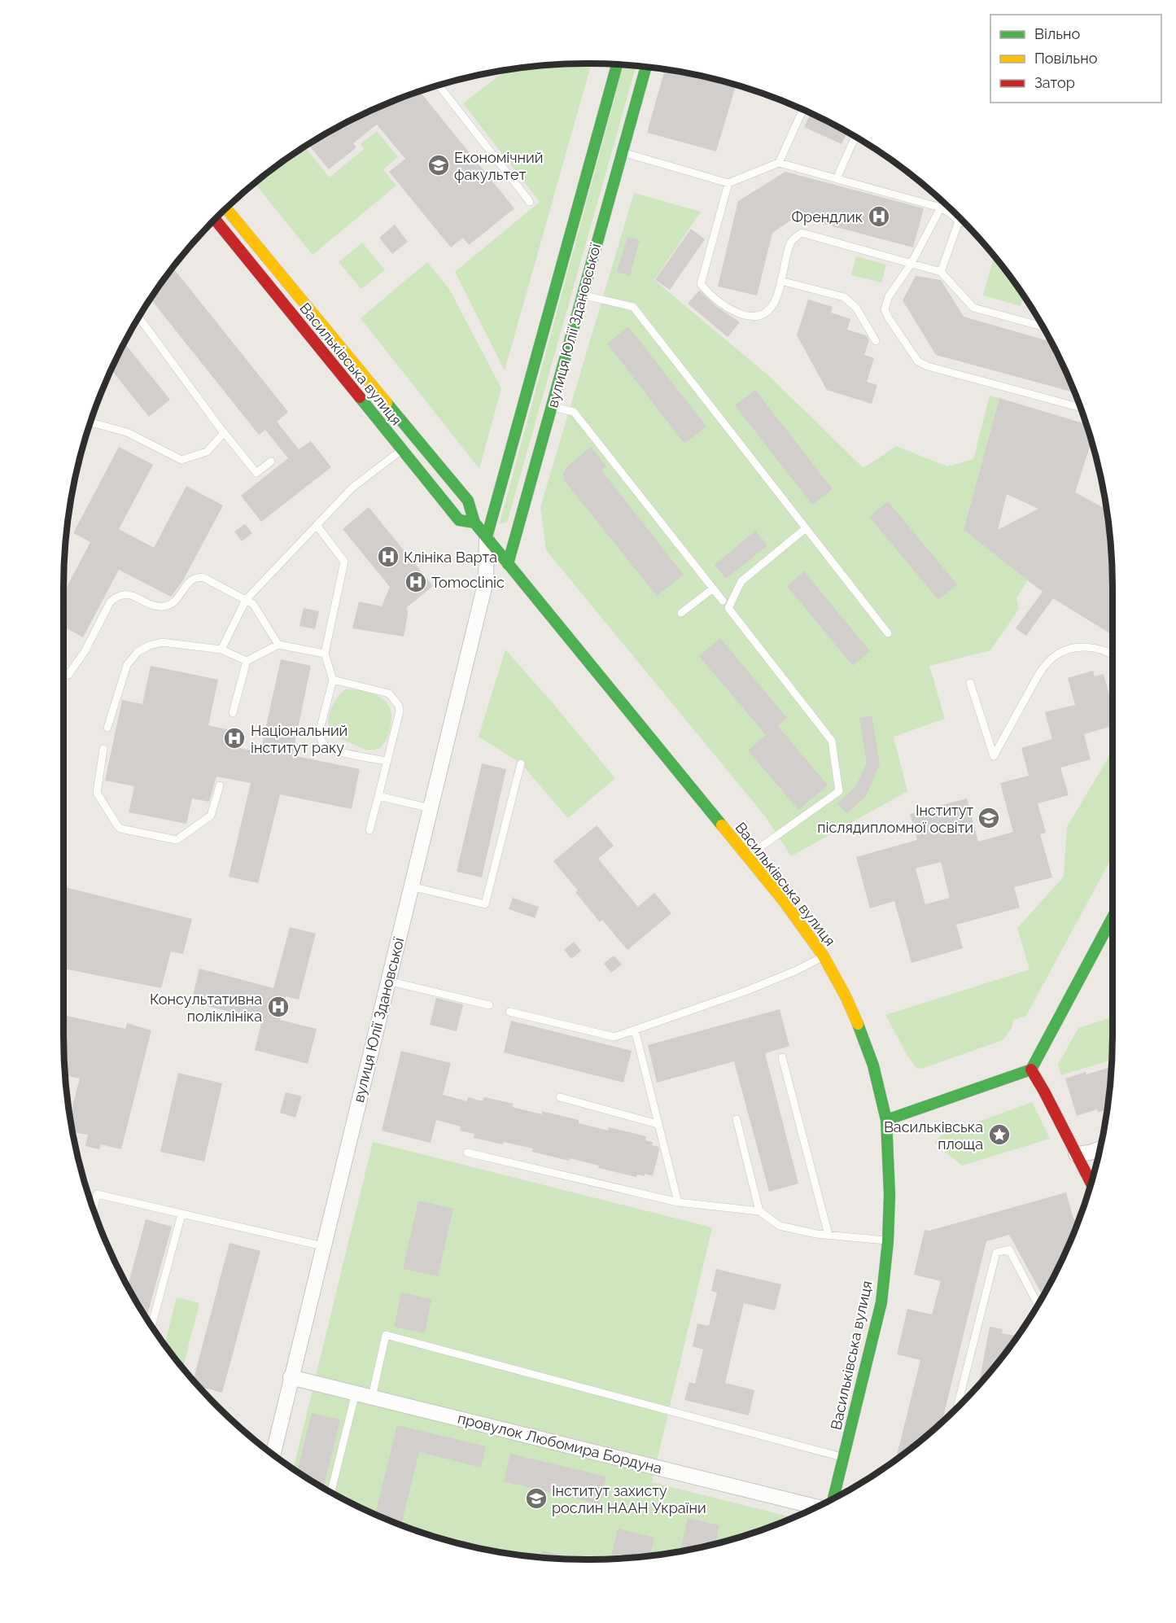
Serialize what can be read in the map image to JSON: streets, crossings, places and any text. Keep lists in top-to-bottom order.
{
  "streets": {
    "main road": ["вулиця Юлії Здановської", "Васильківська вулиця"],
    "street": ["провулок Любомира Бордуна"]
  },
  "crossings": [
    ["вулиця Юлії Здановської", "Васильківська вулиця"],
    ["вулиця Юлії Здановської", "провулок Любомира Бордуна"]
  ],
  "places": {
    "school or university": ["Економічний факультет", "Інститут післядипломної освіти", "Інститут захисту рослин НААН України"],
    "hospital": [
      "Френдлик",
      "Клініка Варта",
      "Tomoclinic",
      "Національний інститут раку",
      "Консультативна поліклініка"
    ],
    "place": ["Васильківська площа"]
  },
  "legend": ["Вільно", "Повільно", "Затор"]
}
